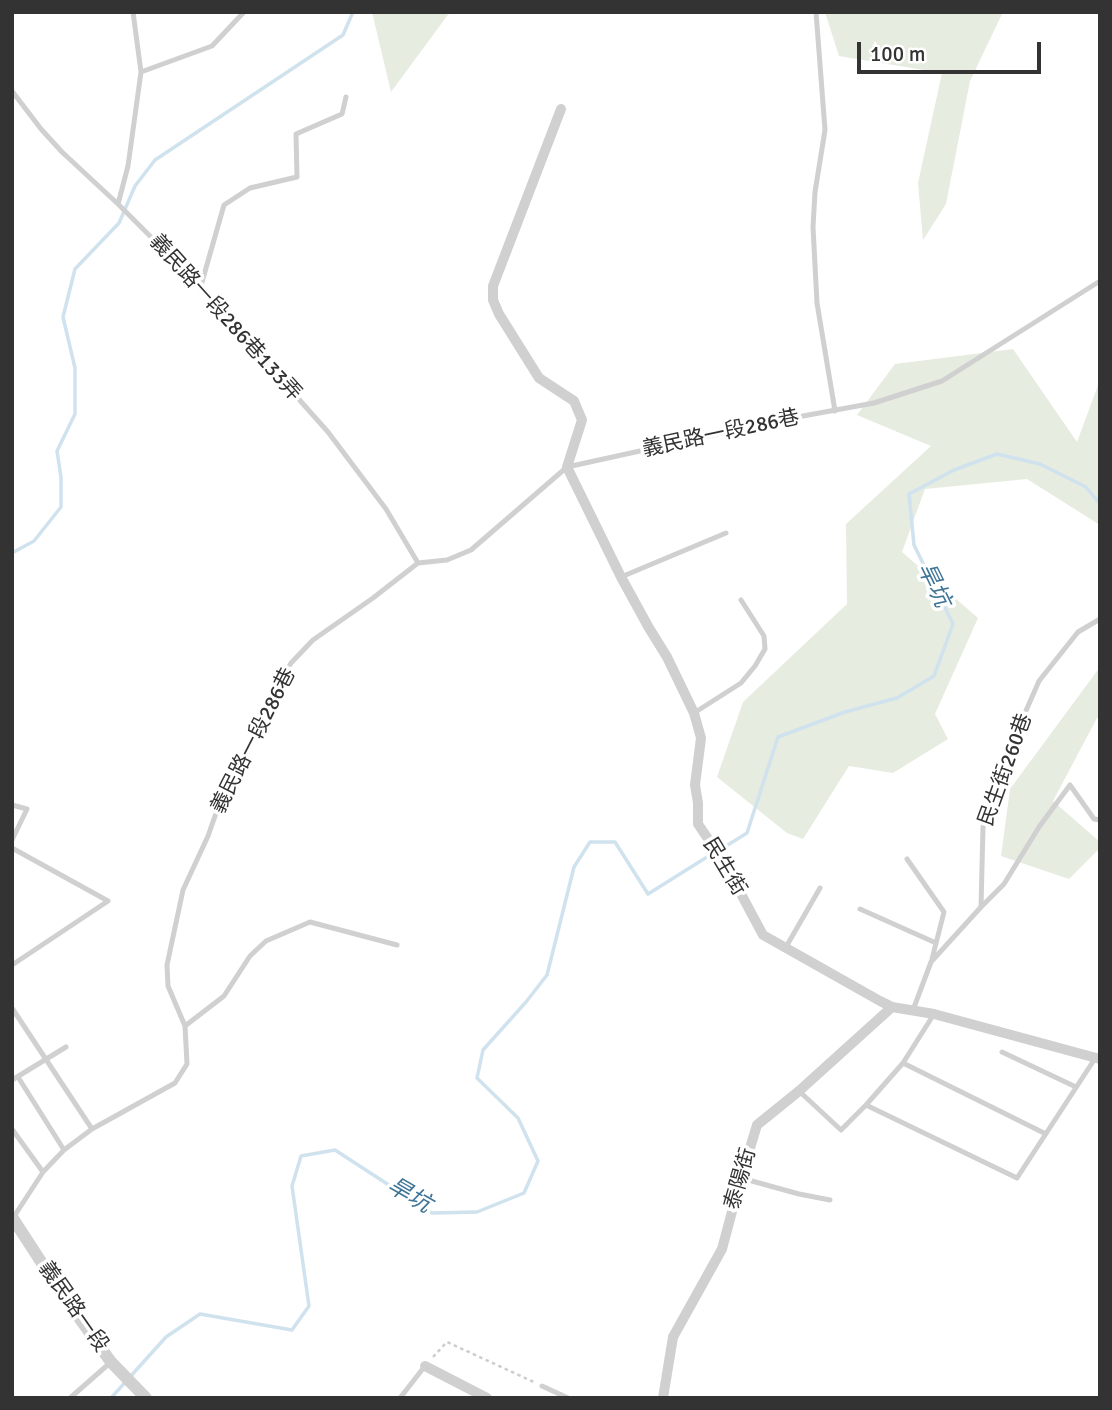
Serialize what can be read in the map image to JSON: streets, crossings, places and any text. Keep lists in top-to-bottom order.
{
  "streets": {
    "street": ["民生街", "泰陽街", "義民路一段"],
    "lane": ["義民路一段286巷133弄", "義民路一段286巷", "民生街260巷"]
  },
  "crossings": [
    ["義民路一段286巷133弄", "義民路一段286巷"],
    ["義民路一段286巷", "民生街"],
    ["義民路一段286巷", "義民路一段"],
    ["民生街", "泰陽街"]
  ],
  "water": ["旱坑"],
  "scale_bar": "100 m"
}
